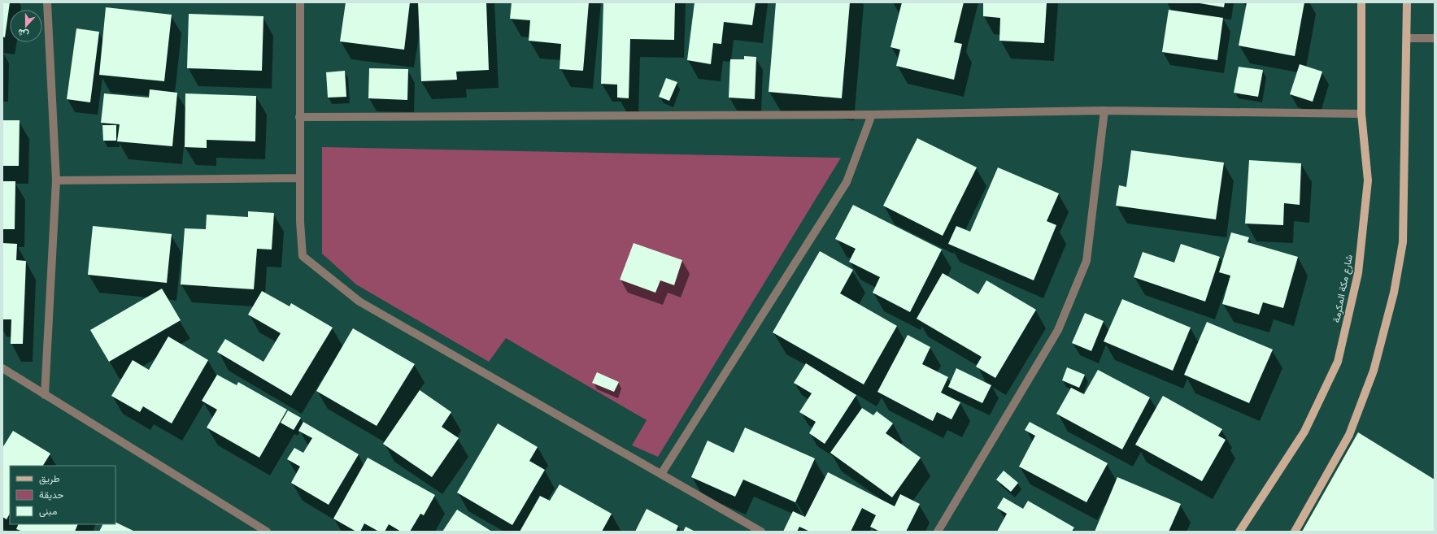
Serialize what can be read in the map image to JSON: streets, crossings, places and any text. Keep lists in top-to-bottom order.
{
  "streets": {
    "main road": ["شارع مكة المكرمة"]
  },
  "legend": ["طريق", "حديقة", "مبنى"],
  "north": "bottom"
}
